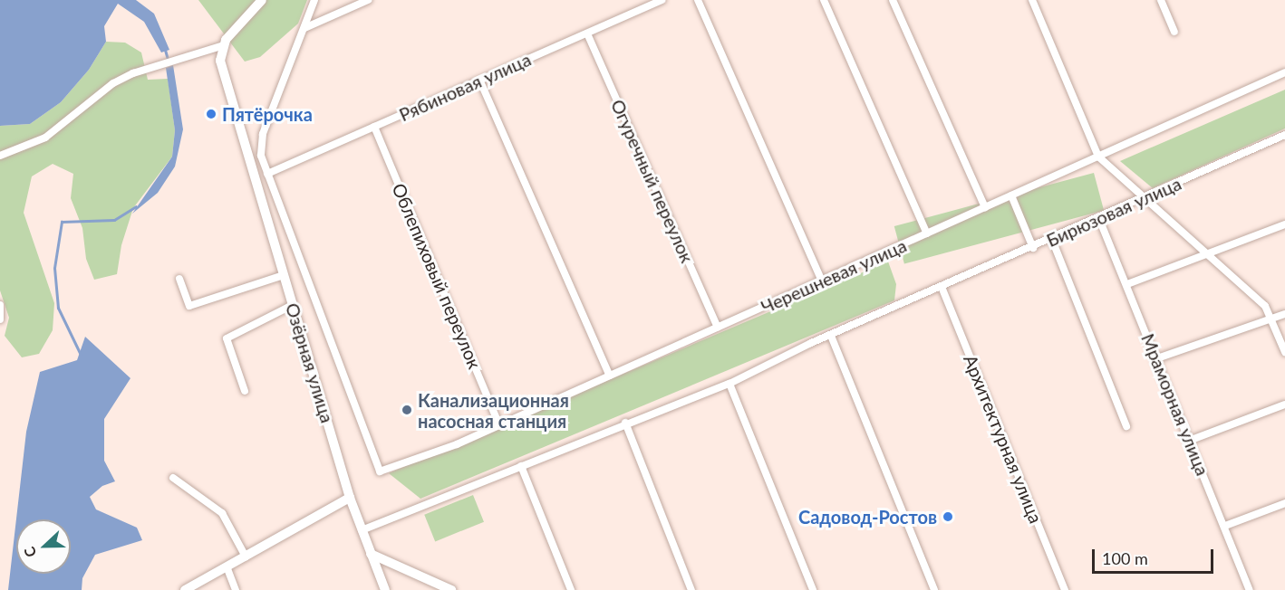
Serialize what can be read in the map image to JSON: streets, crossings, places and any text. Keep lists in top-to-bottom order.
{
  "streets": {
    "street": [
      "Рябиновая улица",
      "Огуречный переулок",
      "Бирюзовая улица",
      "Облепиховый переулок",
      "Черешневая улица",
      "Озёрная улица",
      "Мраморная улица",
      "Архитектурная улица"
    ]
  },
  "crossings": [
    ["Рябиновая улица", "Огуречный переулок"],
    ["Рябиновая улица", "Облепиховый переулок"],
    ["Рябиновая улица", "Черешневая улица"],
    ["Огуречный переулок", "Черешневая улица"],
    ["Бирюзовая улица", "Озёрная улица"],
    ["Бирюзовая улица", "Мраморная улица"],
    ["Бирюзовая улица", "Архитектурная улица"],
    ["Облепиховый переулок", "Черешневая улица"]
  ],
  "places": ["Пятёрочка", "Канализационная насосная станция", "Садовод-Ростов"],
  "scale_bar": "100 m",
  "north": "left"
}
